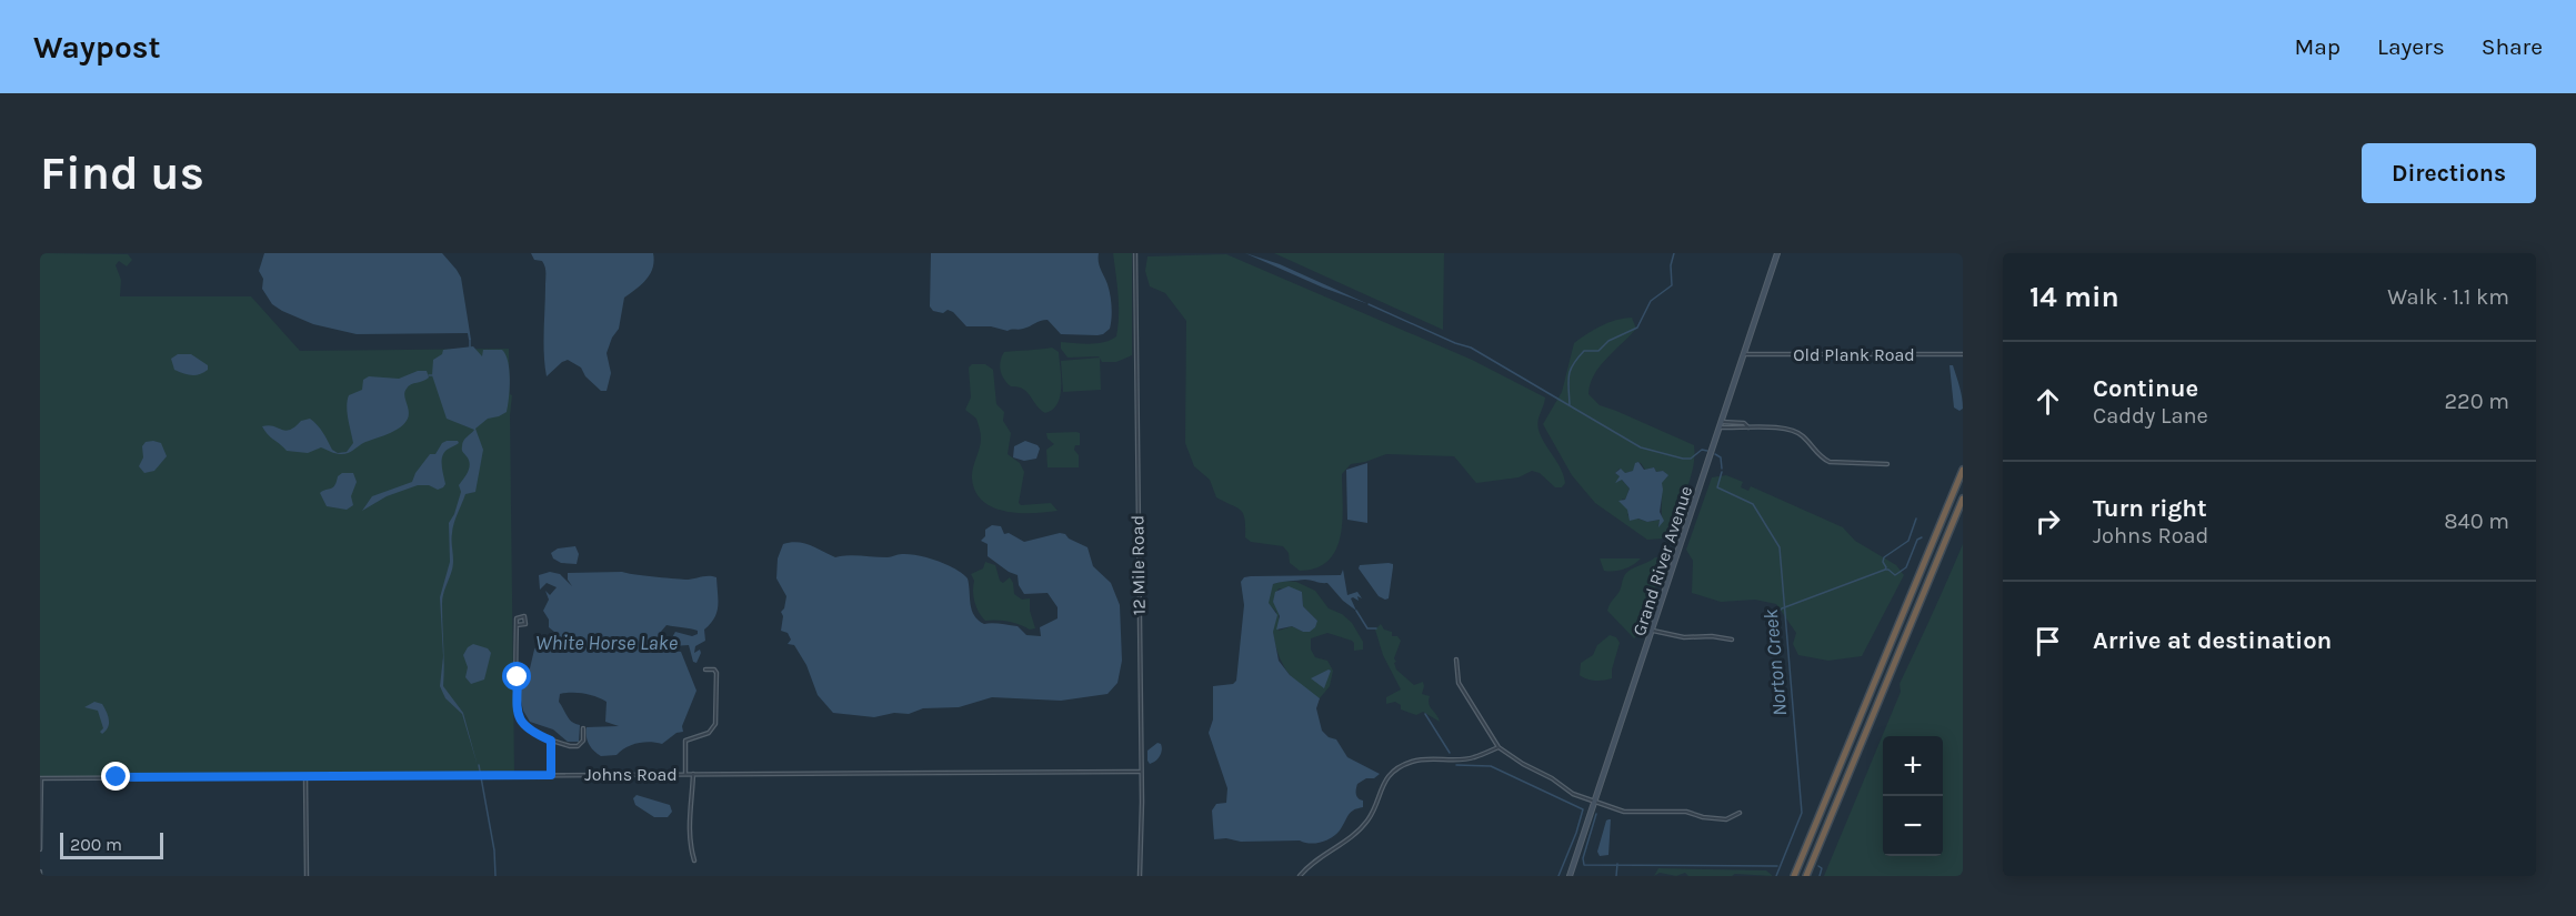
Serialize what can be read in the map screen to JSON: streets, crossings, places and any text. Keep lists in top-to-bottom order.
{
  "streets": {
    "main road": ["Grand River Avenue"],
    "street": ["Old Plank Road", "12 Mile Road", "Johns Road"]
  },
  "crossings": [
    ["Old Plank Road", "Grand River Avenue"],
    ["12 Mile Road", "Johns Road"]
  ],
  "water": ["White Horse Lake", "Norton Creek"],
  "scale_bar": "200 m",
  "page": {
    "header": "Waypost",
    "nav": ["Map", "Layers", "Share"],
    "buttons": "Directions",
    "title": "Find us",
    "heading": ["14 min", "Walk · 1.1 km"],
    "list": [
      ["Continue", "Caddy Lane", "220 m"],
      ["Turn right", "Johns Road", "840 m"],
      "Arrive at destination"
    ],
    "map_buttons": ["+", "−"],
    "scale": "200 m"
  }
}
